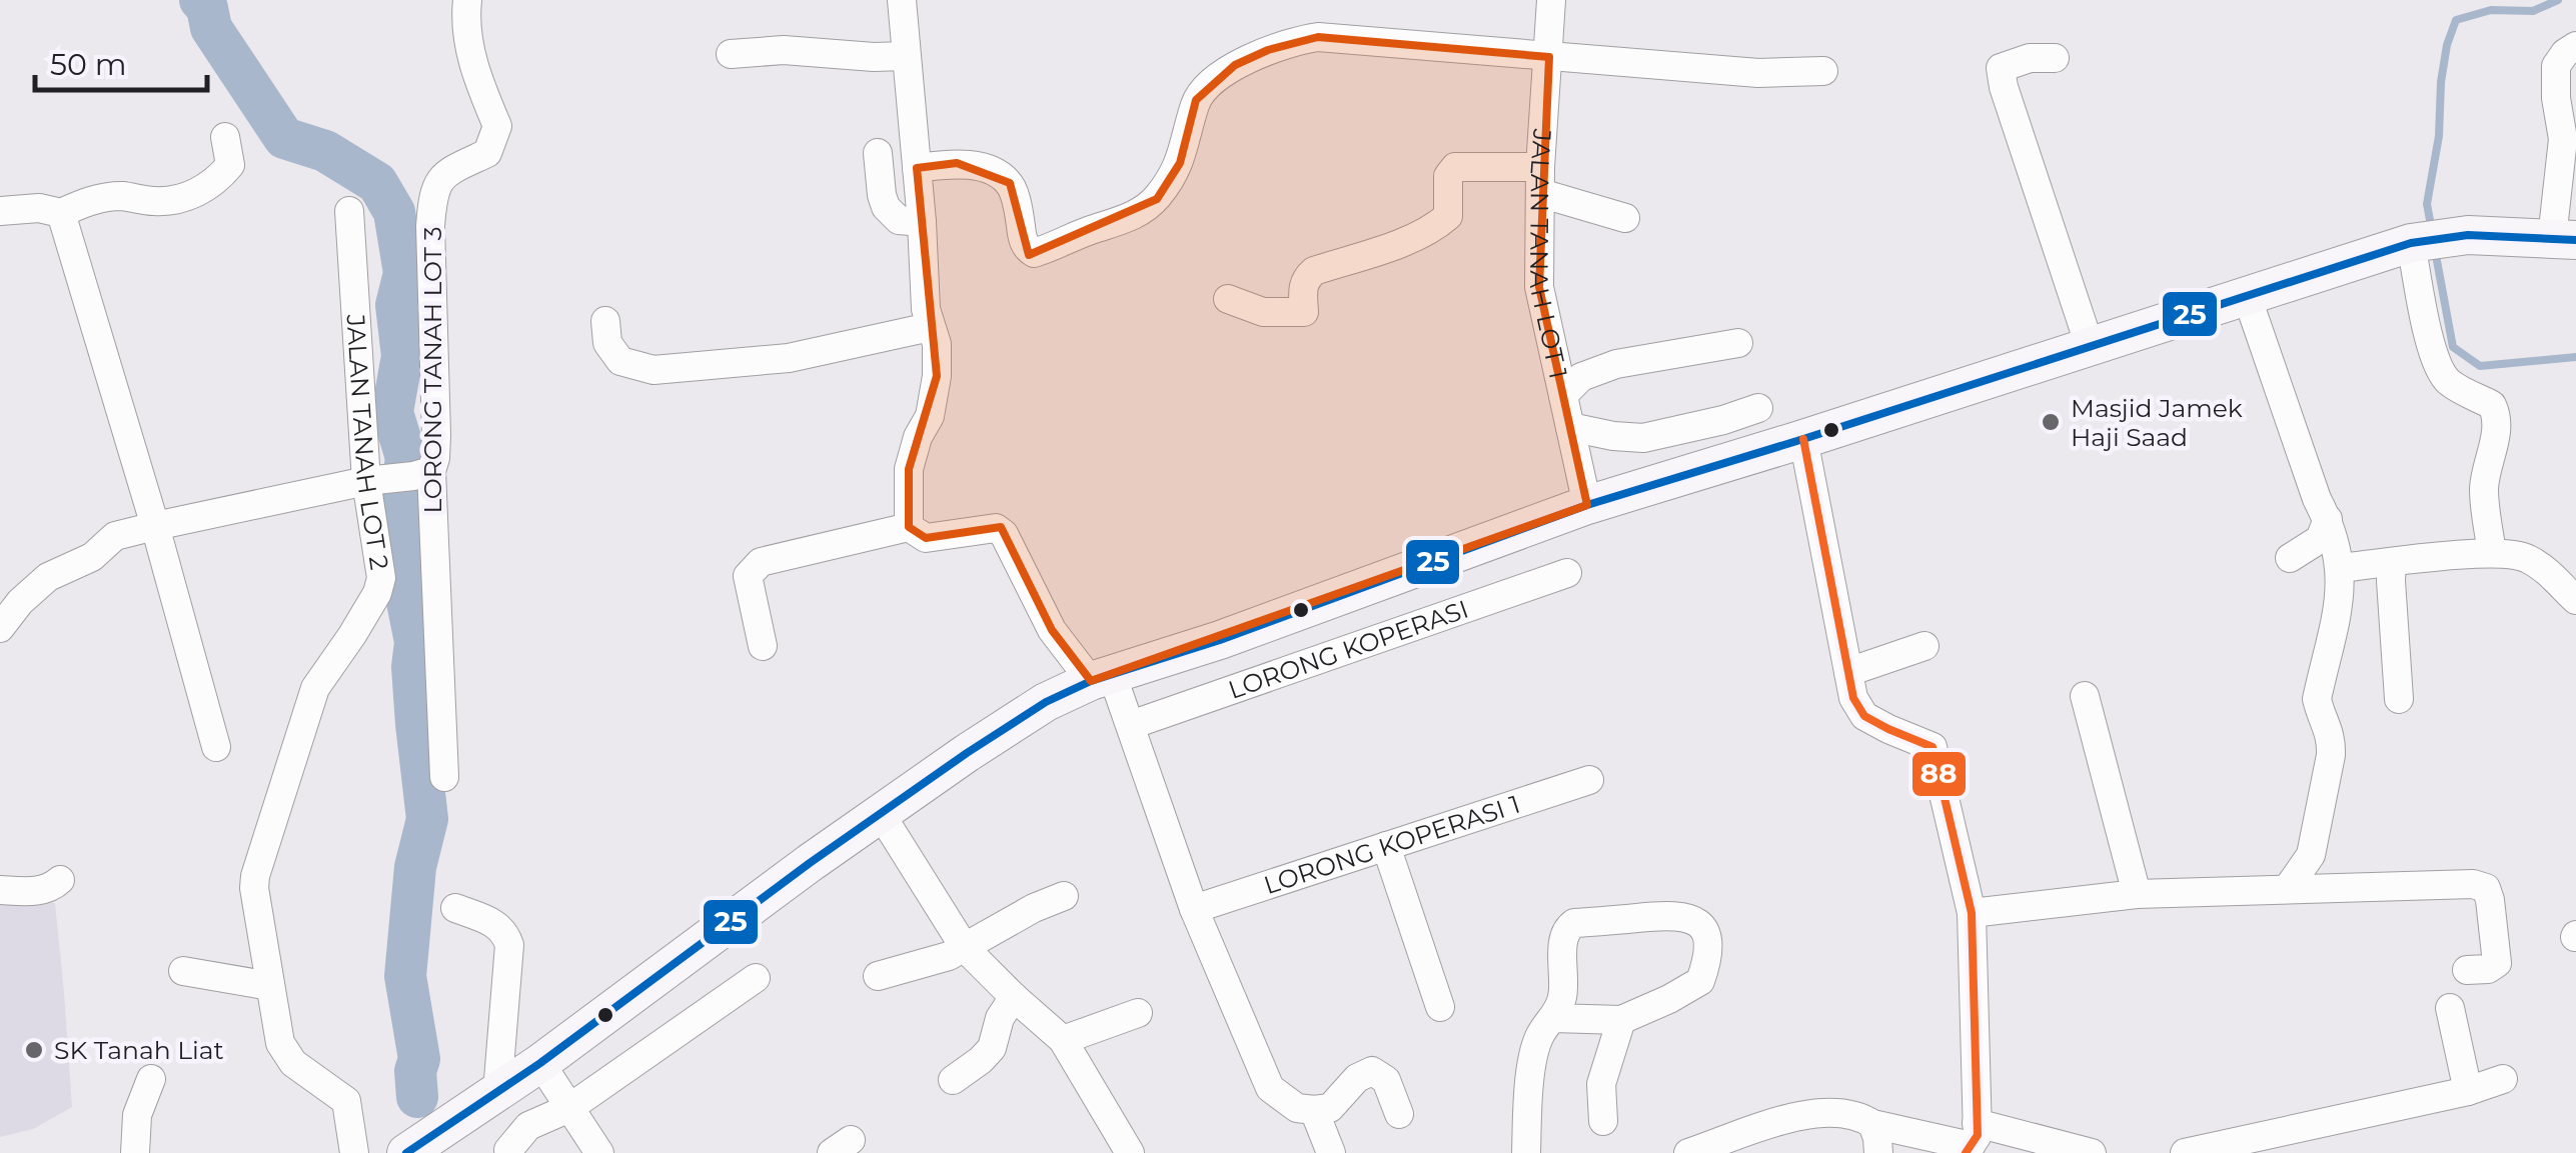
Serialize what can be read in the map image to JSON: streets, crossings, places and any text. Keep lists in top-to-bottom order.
{
  "streets": {
    "street": [
      "JALAN TANAH LOT 1",
      "LORONG TANAH LOT 3",
      "JALAN TANAH LOT 2",
      "LORONG KOPERASI",
      "LORONG KOPERASI 1"
    ]
  },
  "crossings": [
    ["LORONG TANAH LOT 3", "JALAN TANAH LOT 2"]
  ],
  "places": ["Masjid Jamek Haji Saad", "SK Tanah Liat"],
  "lines": ["transit line 25", "transit line 88"],
  "scale_bar": "50 m"
}
